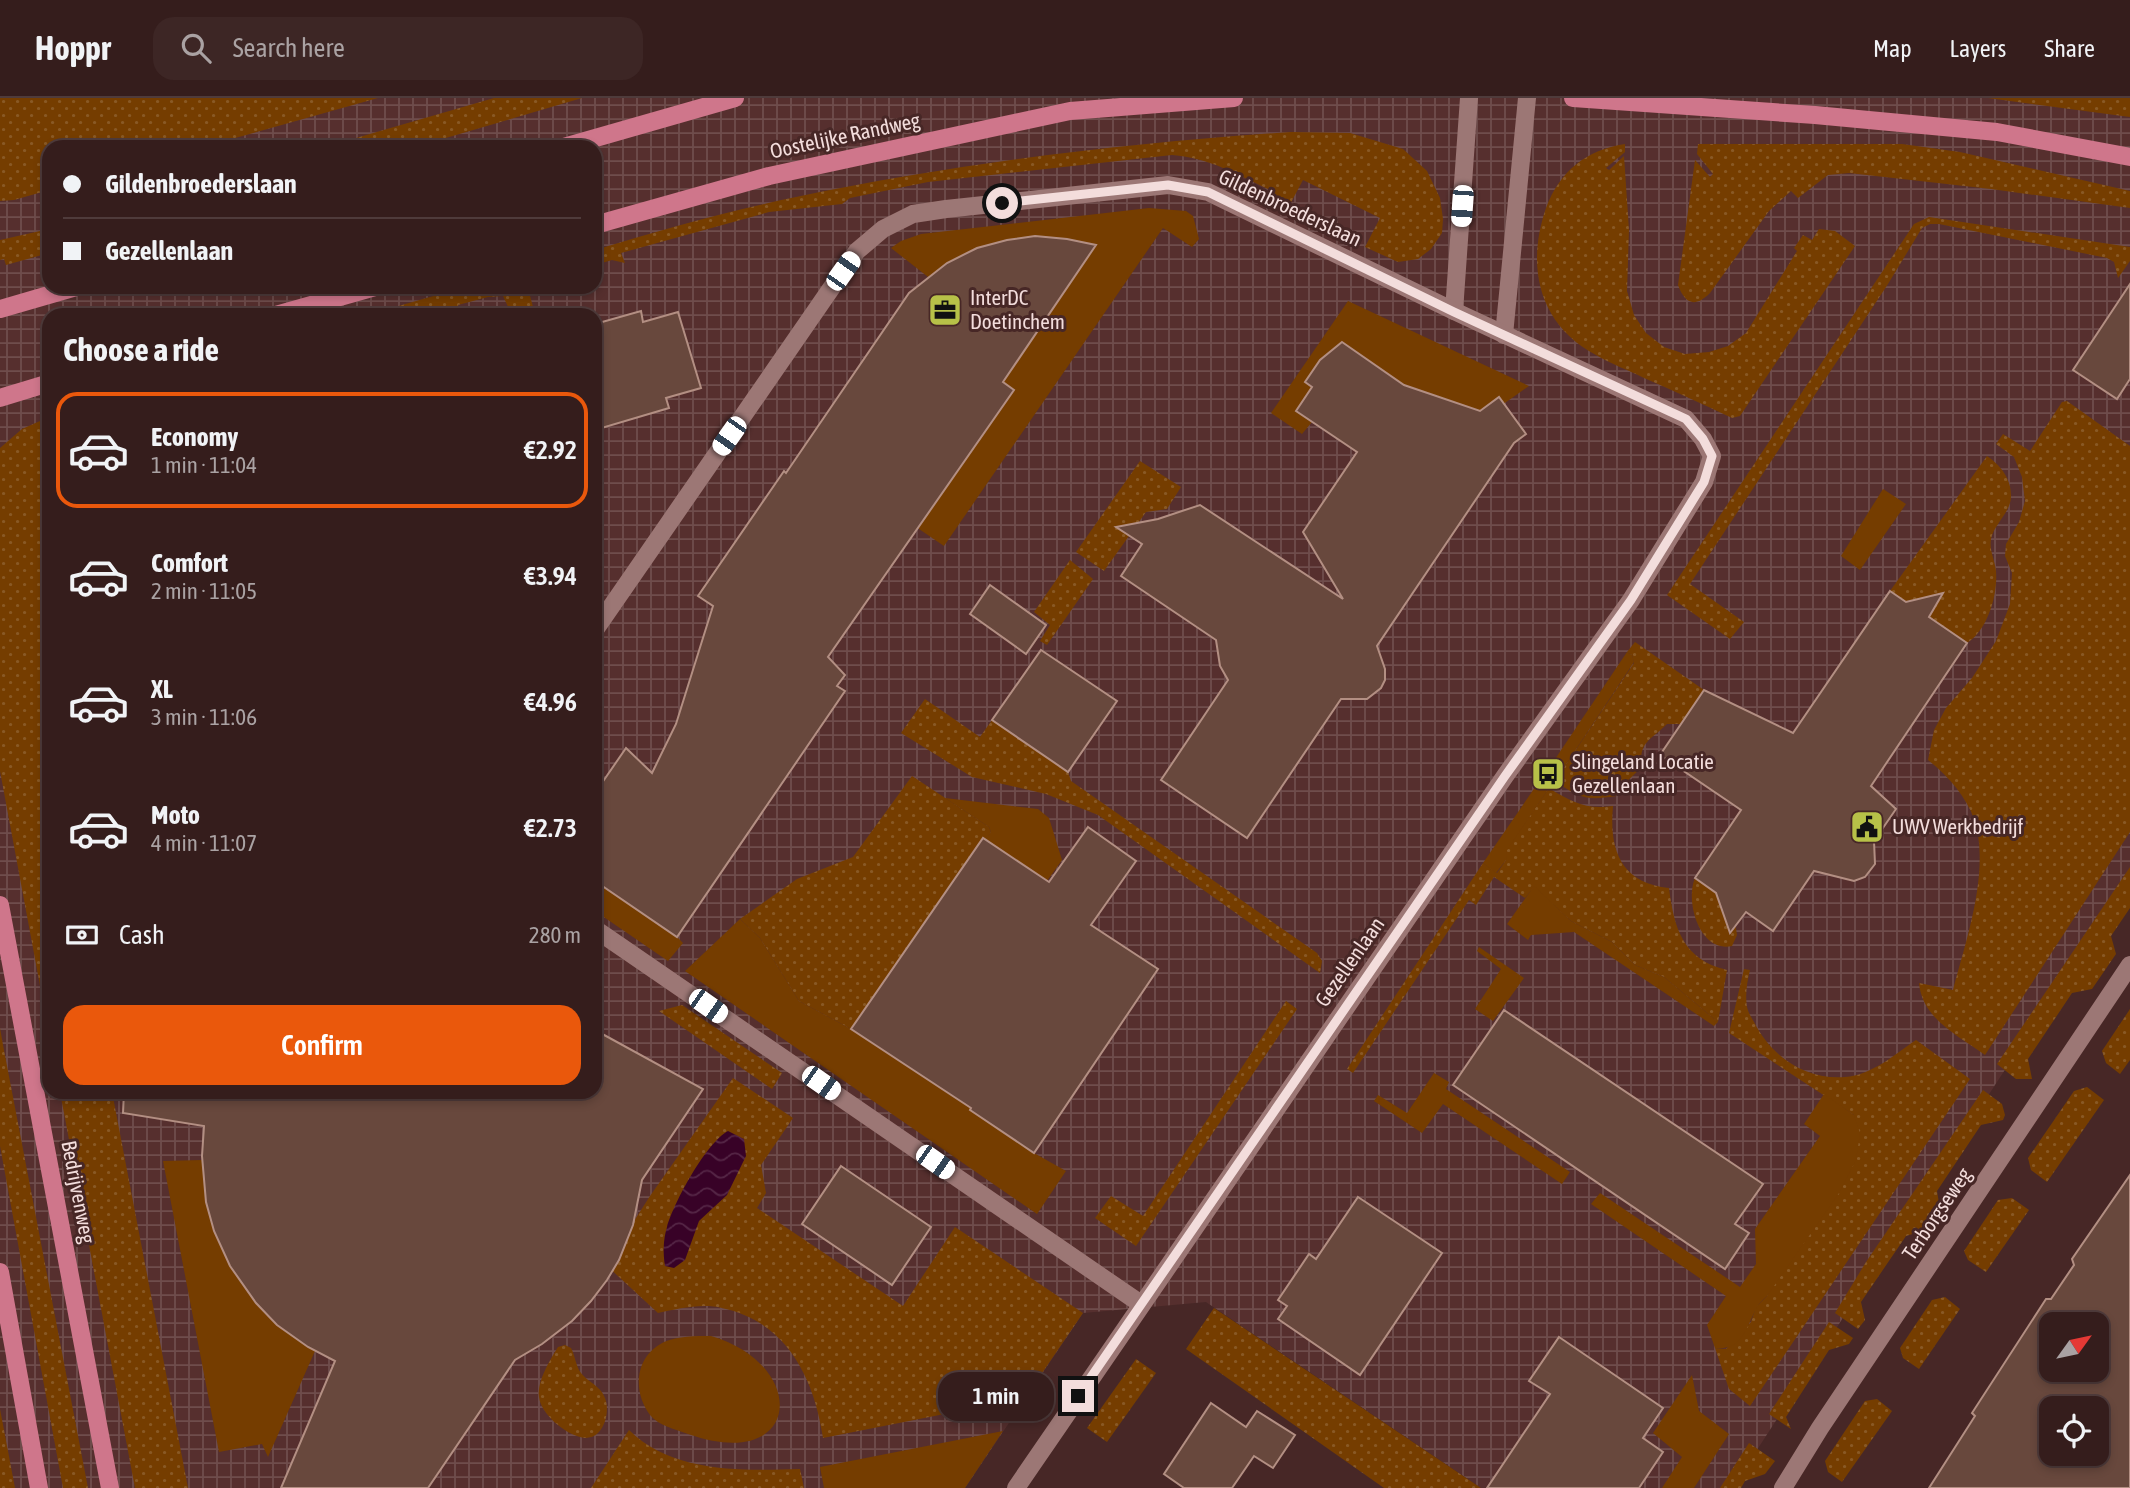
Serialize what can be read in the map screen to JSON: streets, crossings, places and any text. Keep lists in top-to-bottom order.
{
  "streets": {
    "main road": ["Oostelijke Randweg", "Bedrijvenweg"],
    "street": ["Gildenbroederslaan", "Gezellenlaan", "Terborgseweg"]
  },
  "crossings": [
    ["Gildenbroederslaan", "Gezellenlaan"]
  ],
  "places": {
    "office": ["InterDC Doetinchem"],
    "bus stop": ["Slingeland Locatie Gezellenlaan"],
    "public building": ["UWV Werkbedrijf"]
  },
  "north": "top right",
  "page": {
    "header": "Hoppr",
    "search": "Search here",
    "nav": ["Map", "Layers", "Share"],
    "banner": ["Gildenbroederslaan", "Gezellenlaan"],
    "heading": "Choose a ride",
    "list": [
      {
        "name": "Economy",
        "note": "1 min · 11:04",
        "value": "€2.92"
      },
      {
        "name": "Comfort",
        "note": "2 min · 11:05",
        "value": "€3.94"
      },
      {
        "name": "XL",
        "note": "3 min · 11:06",
        "value": "€4.96"
      },
      {
        "name": "Moto",
        "note": "4 min · 11:07",
        "value": "€2.73"
      }
    ],
    "pay": ["Cash", "280 m"],
    "buttons": "Confirm",
    "bubble": "1 min"
  }
}
